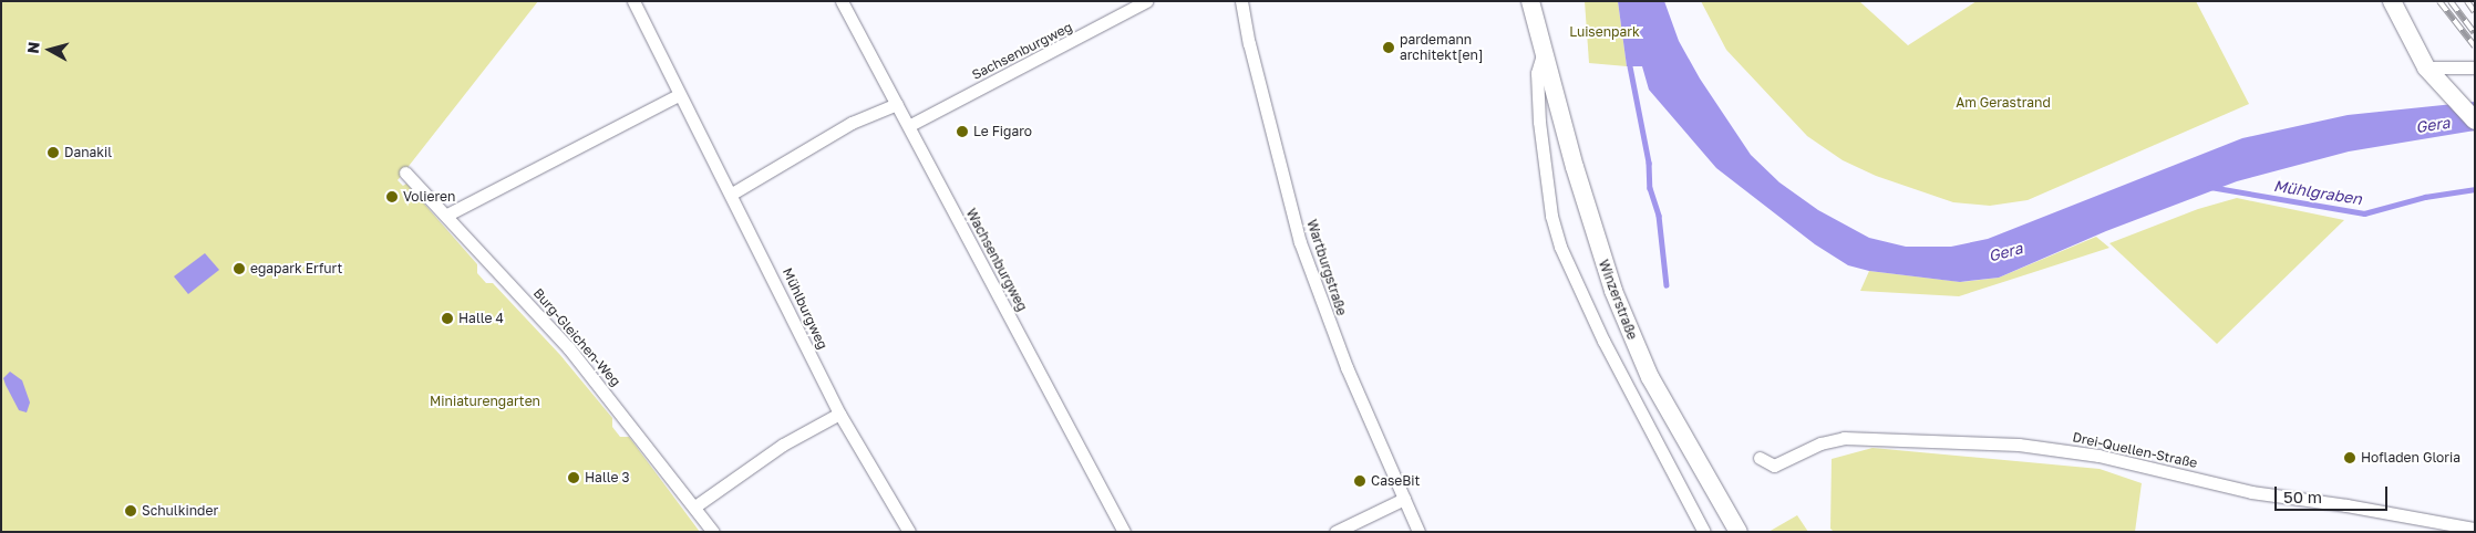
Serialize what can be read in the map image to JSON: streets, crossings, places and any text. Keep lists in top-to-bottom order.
{
  "streets": {
    "street": [
      "Sachsenburgweg",
      "Wachsenburgweg",
      "Wartburgstraße",
      "Winzerstraße",
      "Mühlburgweg",
      "Burg-Gleichen-Weg",
      "Drei-Quellen-Straße"
    ]
  },
  "crossings": [
    ["Sachsenburgweg", "Wachsenburgweg"]
  ],
  "water": ["Gera", "Mühlgraben"],
  "parks": ["Luisenpark", "Am Gerastrand", "Miniaturengarten"],
  "places": [
    "pardemann architekt[en]",
    "Le Figaro",
    "Danakil",
    "Volieren",
    "egapark Erfurt",
    "Halle 4",
    "Hofladen Gloria",
    "Halle 3",
    "CaseBit",
    "Schulkinder"
  ],
  "scale_bar": "50 m",
  "north": "left"
}
